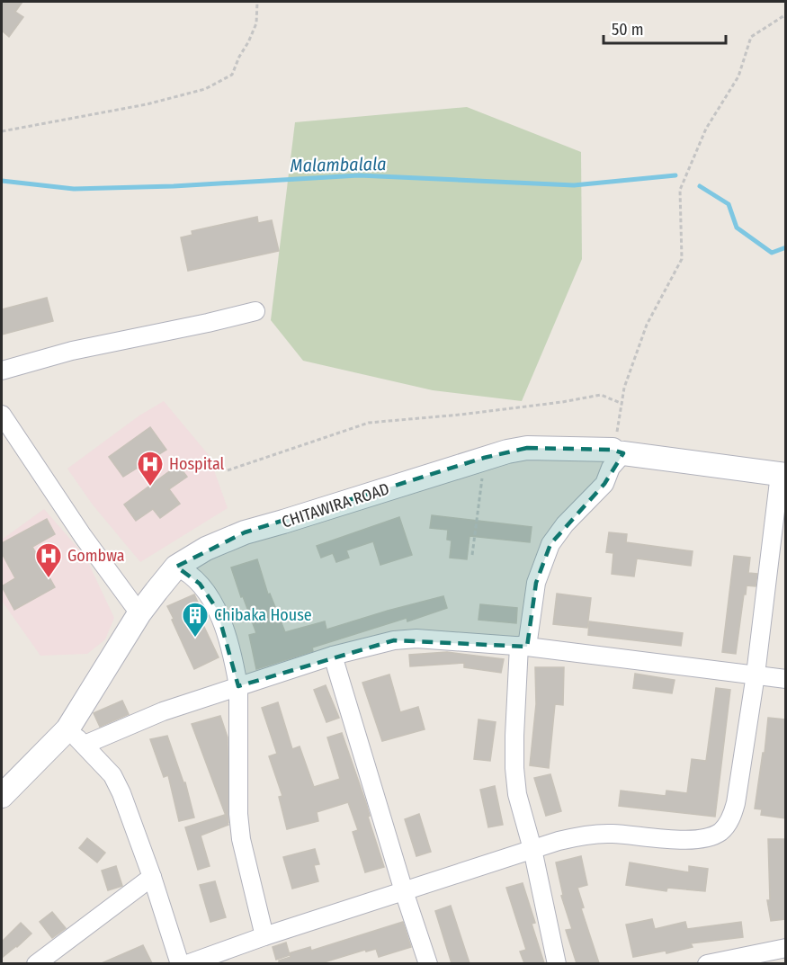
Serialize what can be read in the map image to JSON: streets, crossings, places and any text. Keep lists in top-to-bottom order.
{
  "streets": {
    "street": ["CHITAWIRA ROAD"]
  },
  "water": ["Malambalala"],
  "places": {
    "hospital": ["Hospital", "Gombwa"],
    "building": ["Chibaka House"]
  },
  "scale_bar": "50 m"
}
